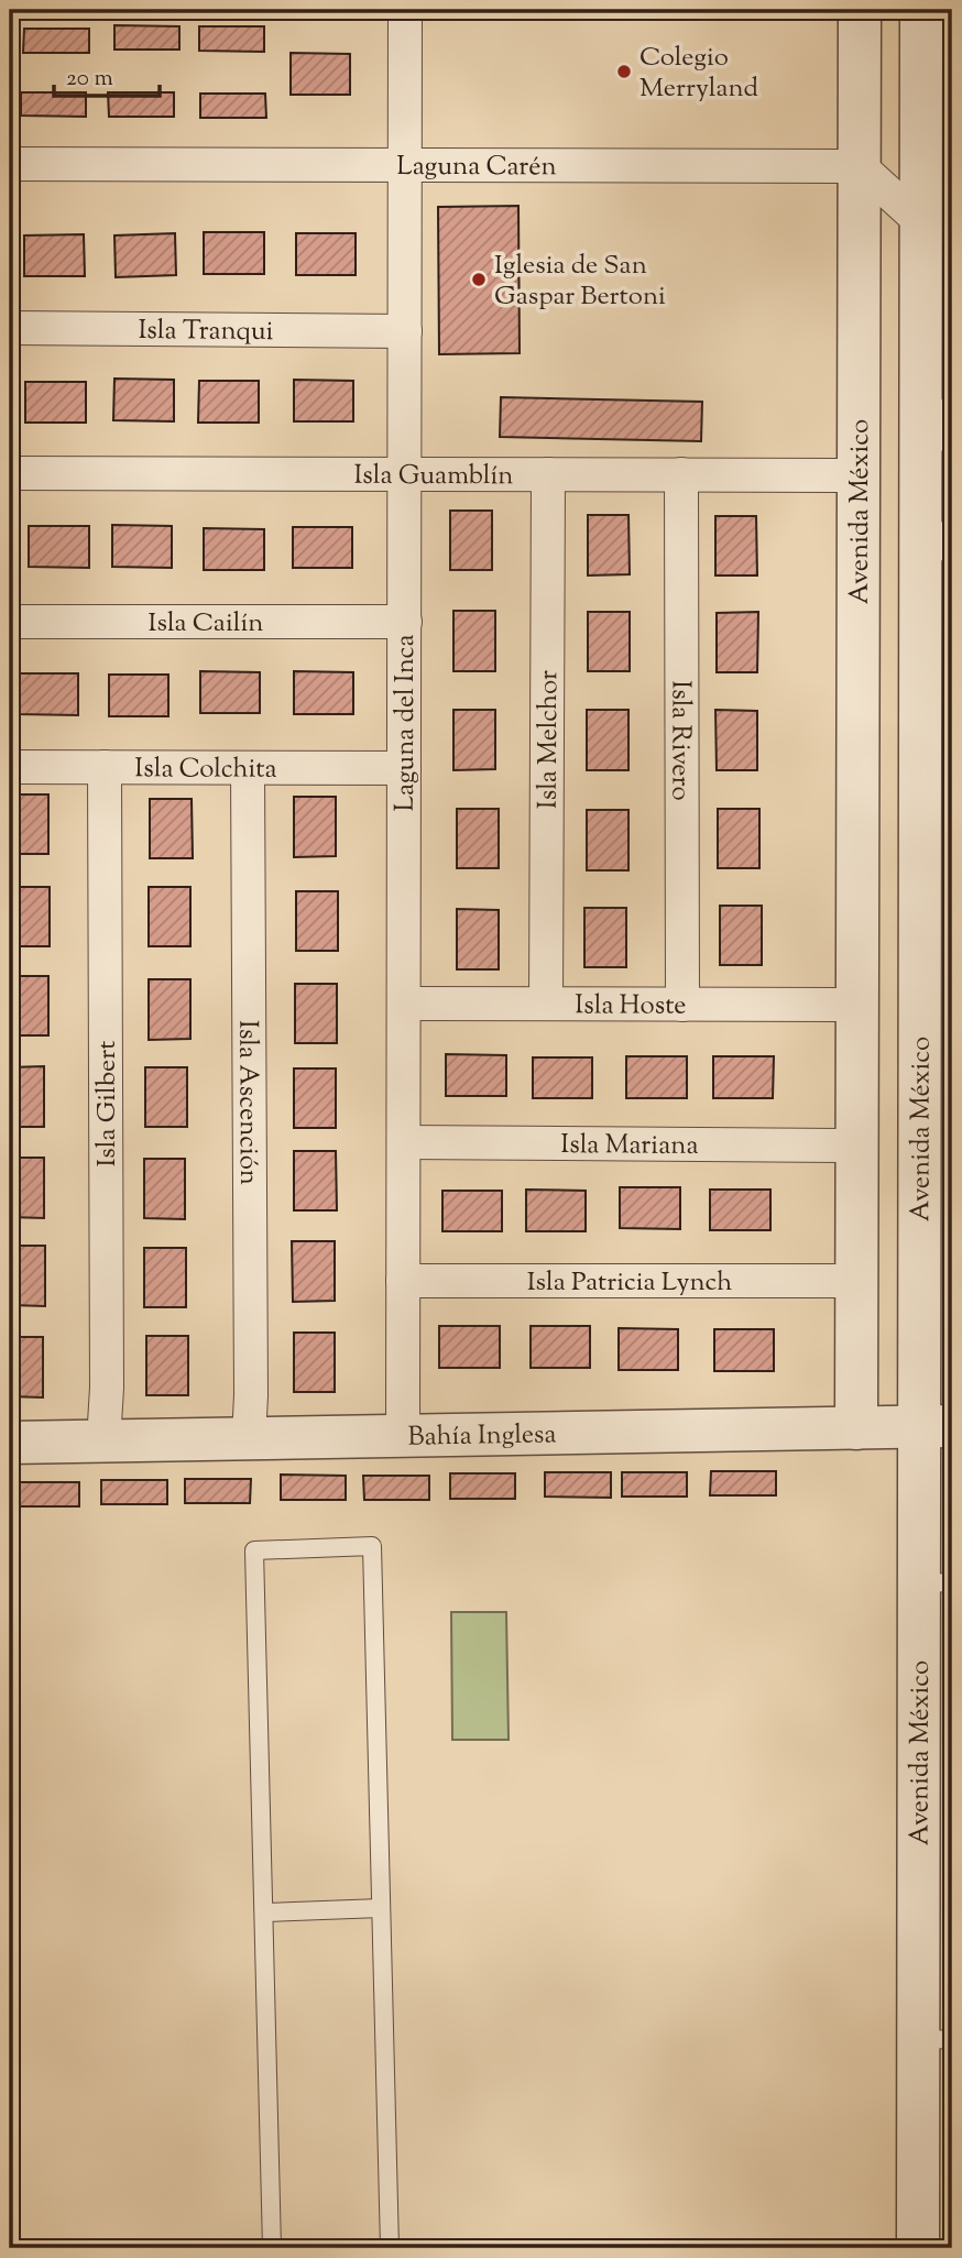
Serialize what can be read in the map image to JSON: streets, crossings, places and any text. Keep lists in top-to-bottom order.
{
  "streets": {
    "street": [
      "Laguna Carén",
      "Isla Tranqui",
      "Isla Guamblín",
      "Avenida México",
      "Isla Cailín",
      "Laguna del Inca",
      "Isla Melchor",
      "Isla Rivero",
      "Isla Colchita",
      "Isla Hoste",
      "Isla Gilbert",
      "Isla Ascención",
      "Isla Mariana",
      "Isla Patricia Lynch",
      "Bahía Inglesa"
    ]
  },
  "crossings": [
    ["Laguna Carén", "Avenida México"],
    ["Laguna Carén", "Laguna del Inca"],
    ["Isla Tranqui", "Laguna del Inca"],
    ["Isla Guamblín", "Avenida México"],
    ["Isla Guamblín", "Laguna del Inca"],
    ["Isla Guamblín", "Isla Melchor"],
    ["Isla Guamblín", "Isla Rivero"],
    ["Avenida México", "Isla Hoste"],
    ["Avenida México", "Isla Mariana"],
    ["Avenida México", "Isla Patricia Lynch"],
    ["Avenida México", "Bahía Inglesa"],
    ["Isla Cailín", "Laguna del Inca"],
    ["Laguna del Inca", "Isla Colchita"],
    ["Laguna del Inca", "Isla Hoste"],
    ["Laguna del Inca", "Isla Mariana"],
    ["Laguna del Inca", "Isla Patricia Lynch"],
    ["Laguna del Inca", "Bahía Inglesa"],
    ["Isla Melchor", "Isla Hoste"],
    ["Isla Rivero", "Isla Hoste"],
    ["Isla Colchita", "Isla Gilbert"],
    ["Isla Colchita", "Isla Ascención"],
    ["Isla Gilbert", "Bahía Inglesa"],
    ["Isla Ascención", "Bahía Inglesa"]
  ],
  "places": ["Colegio Merryland", "Iglesia de San Gaspar Bertoni"],
  "scale_bar": "20 m"
}
